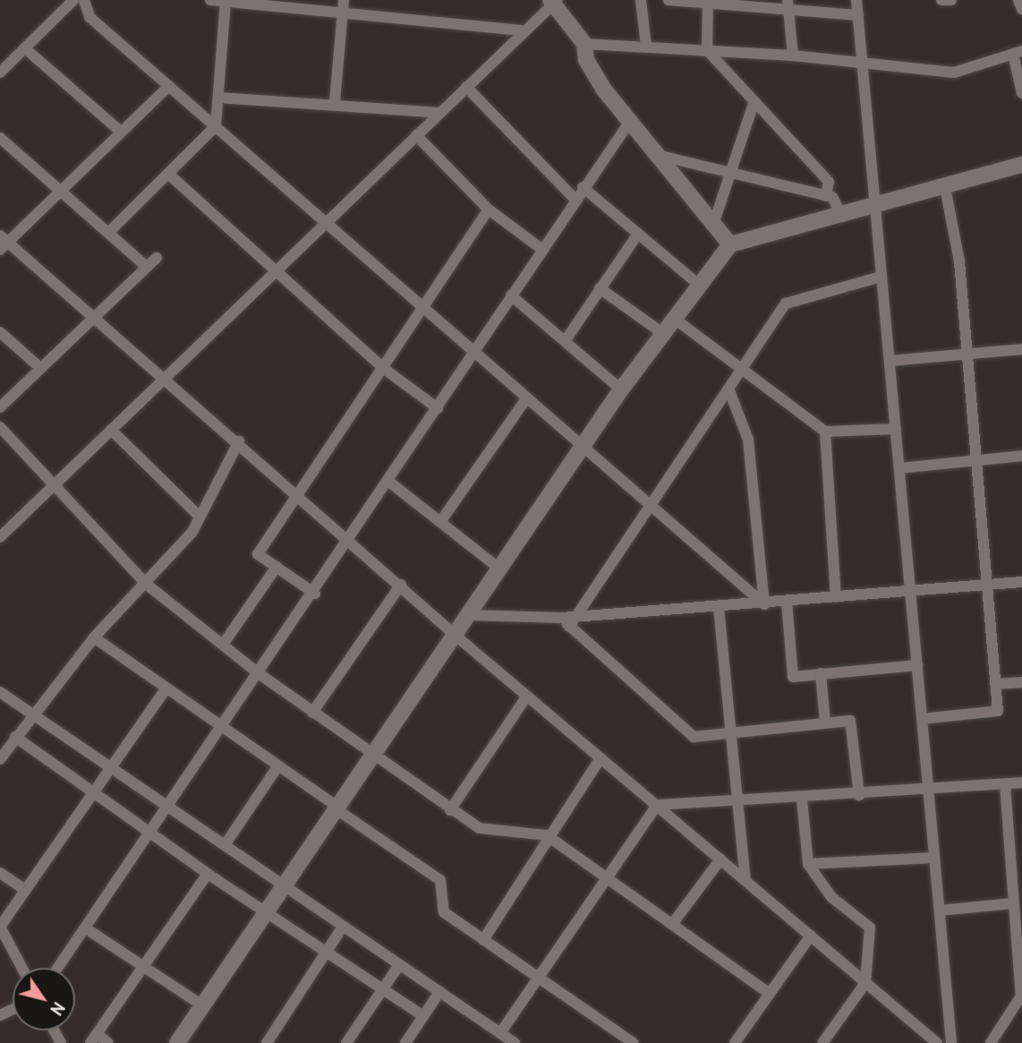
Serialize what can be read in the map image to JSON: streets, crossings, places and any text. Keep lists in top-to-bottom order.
{
  "north": "bottom right"
}
